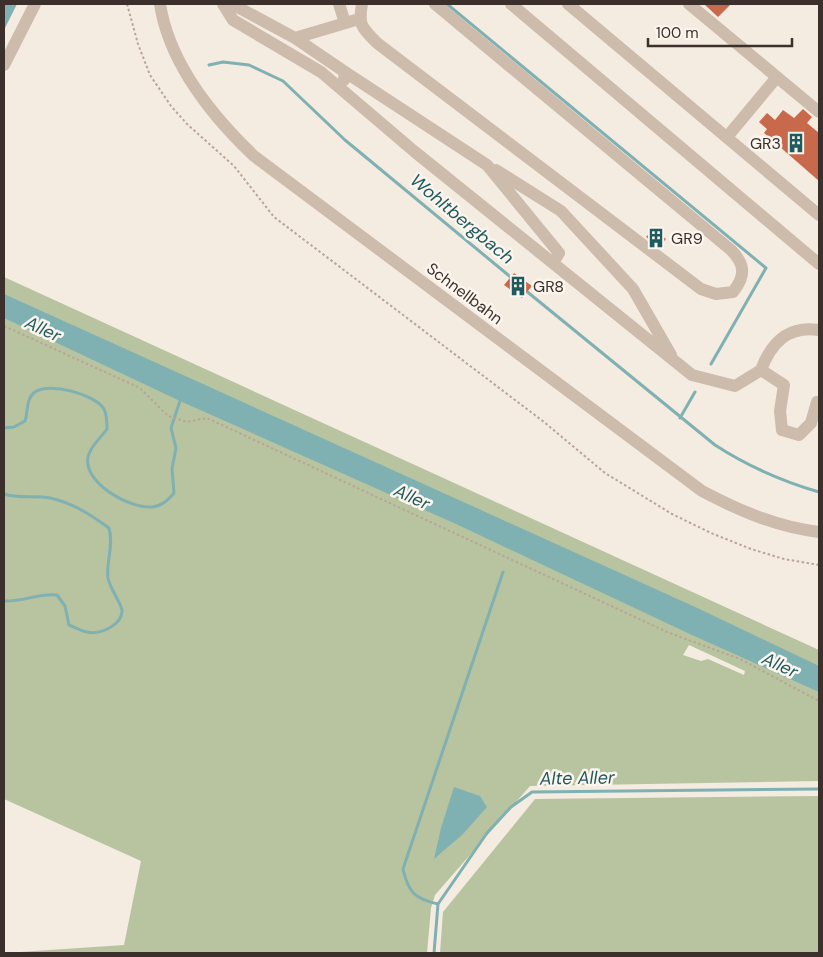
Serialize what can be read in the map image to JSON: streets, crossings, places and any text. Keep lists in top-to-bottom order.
{
  "streets": {
    "street": ["Schnellbahn"]
  },
  "water": ["Wohltbergbach", "Aller", "Alte Aller"],
  "places": {
    "building": ["GR3", "GR9", "GR8"]
  },
  "scale_bar": "100 m"
}
